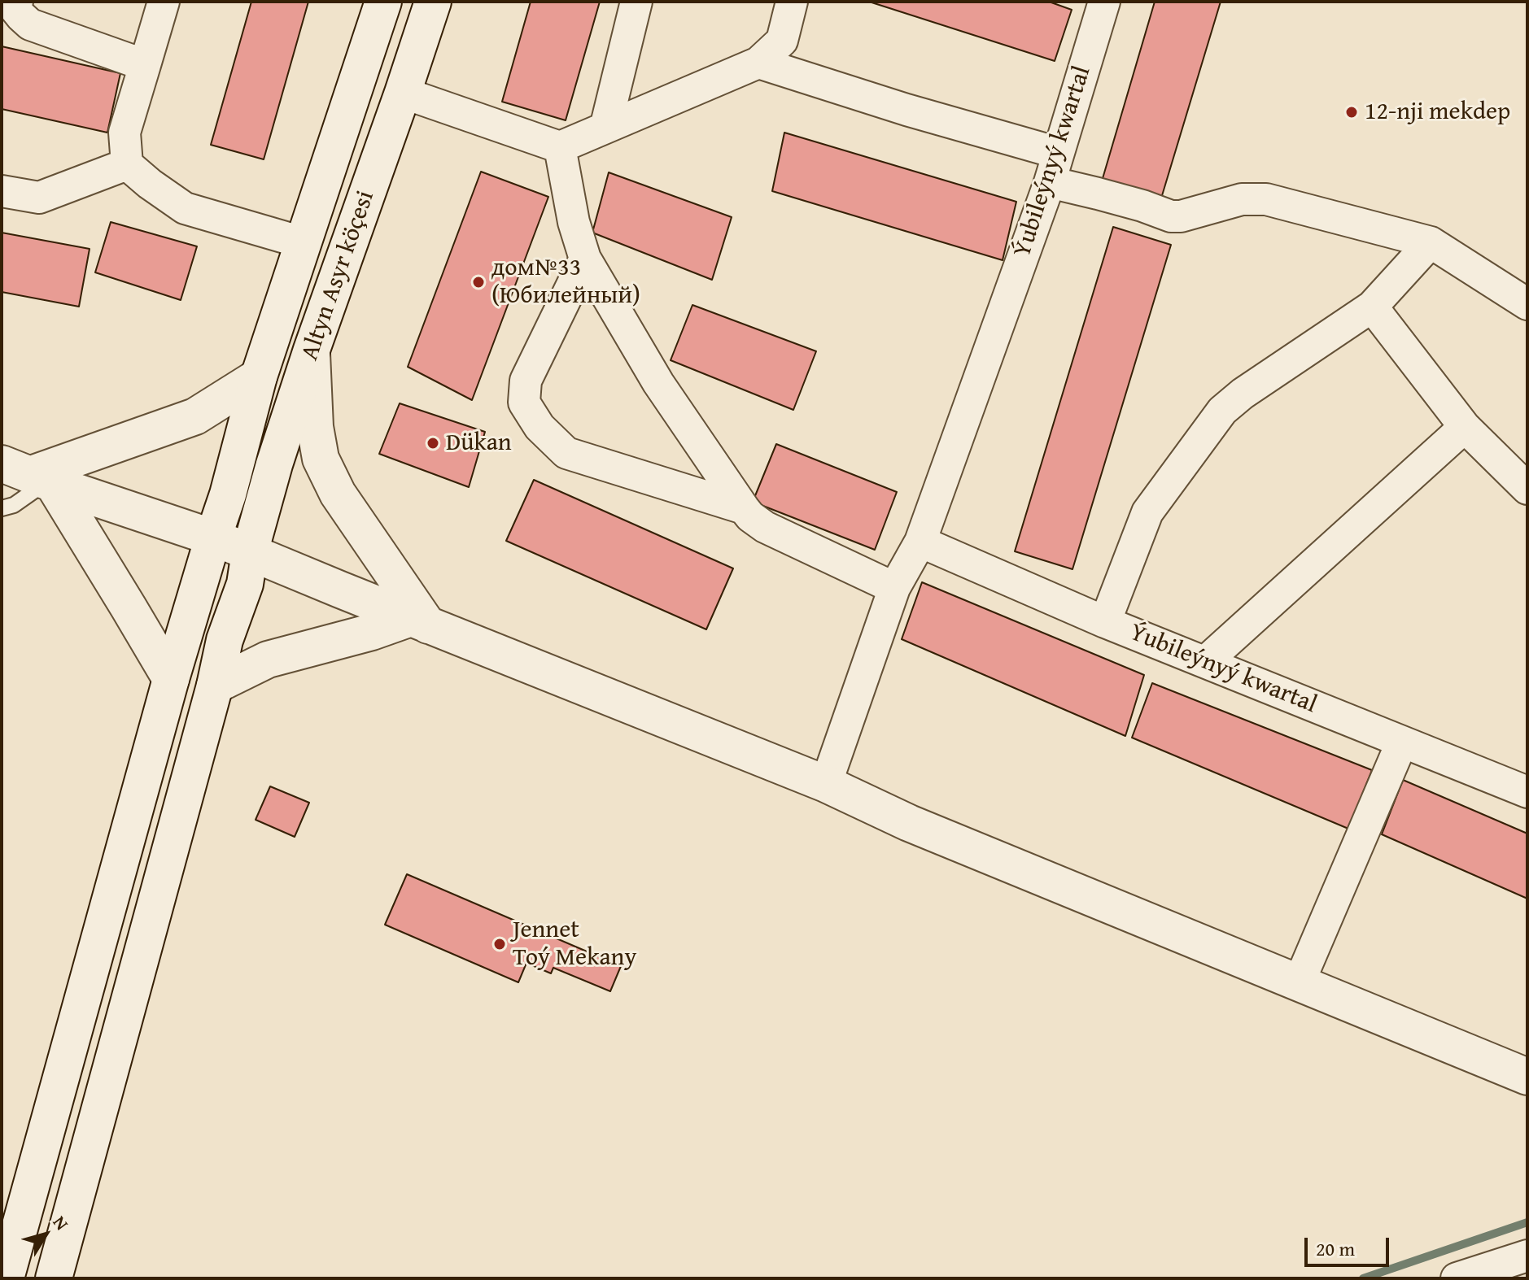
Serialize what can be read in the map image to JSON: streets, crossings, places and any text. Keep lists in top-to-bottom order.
{
  "streets": {
    "main road": ["Altyn Asyr köçesi"],
    "street": ["Ýubileýnyý kwartal"]
  },
  "places": [
    "12-nji mekdep",
    "дом№33 (Юбилейный)",
    "Dükan",
    "Jennet Toý Mekany"
  ],
  "scale_bar": "20 m",
  "north": "top right"
}
